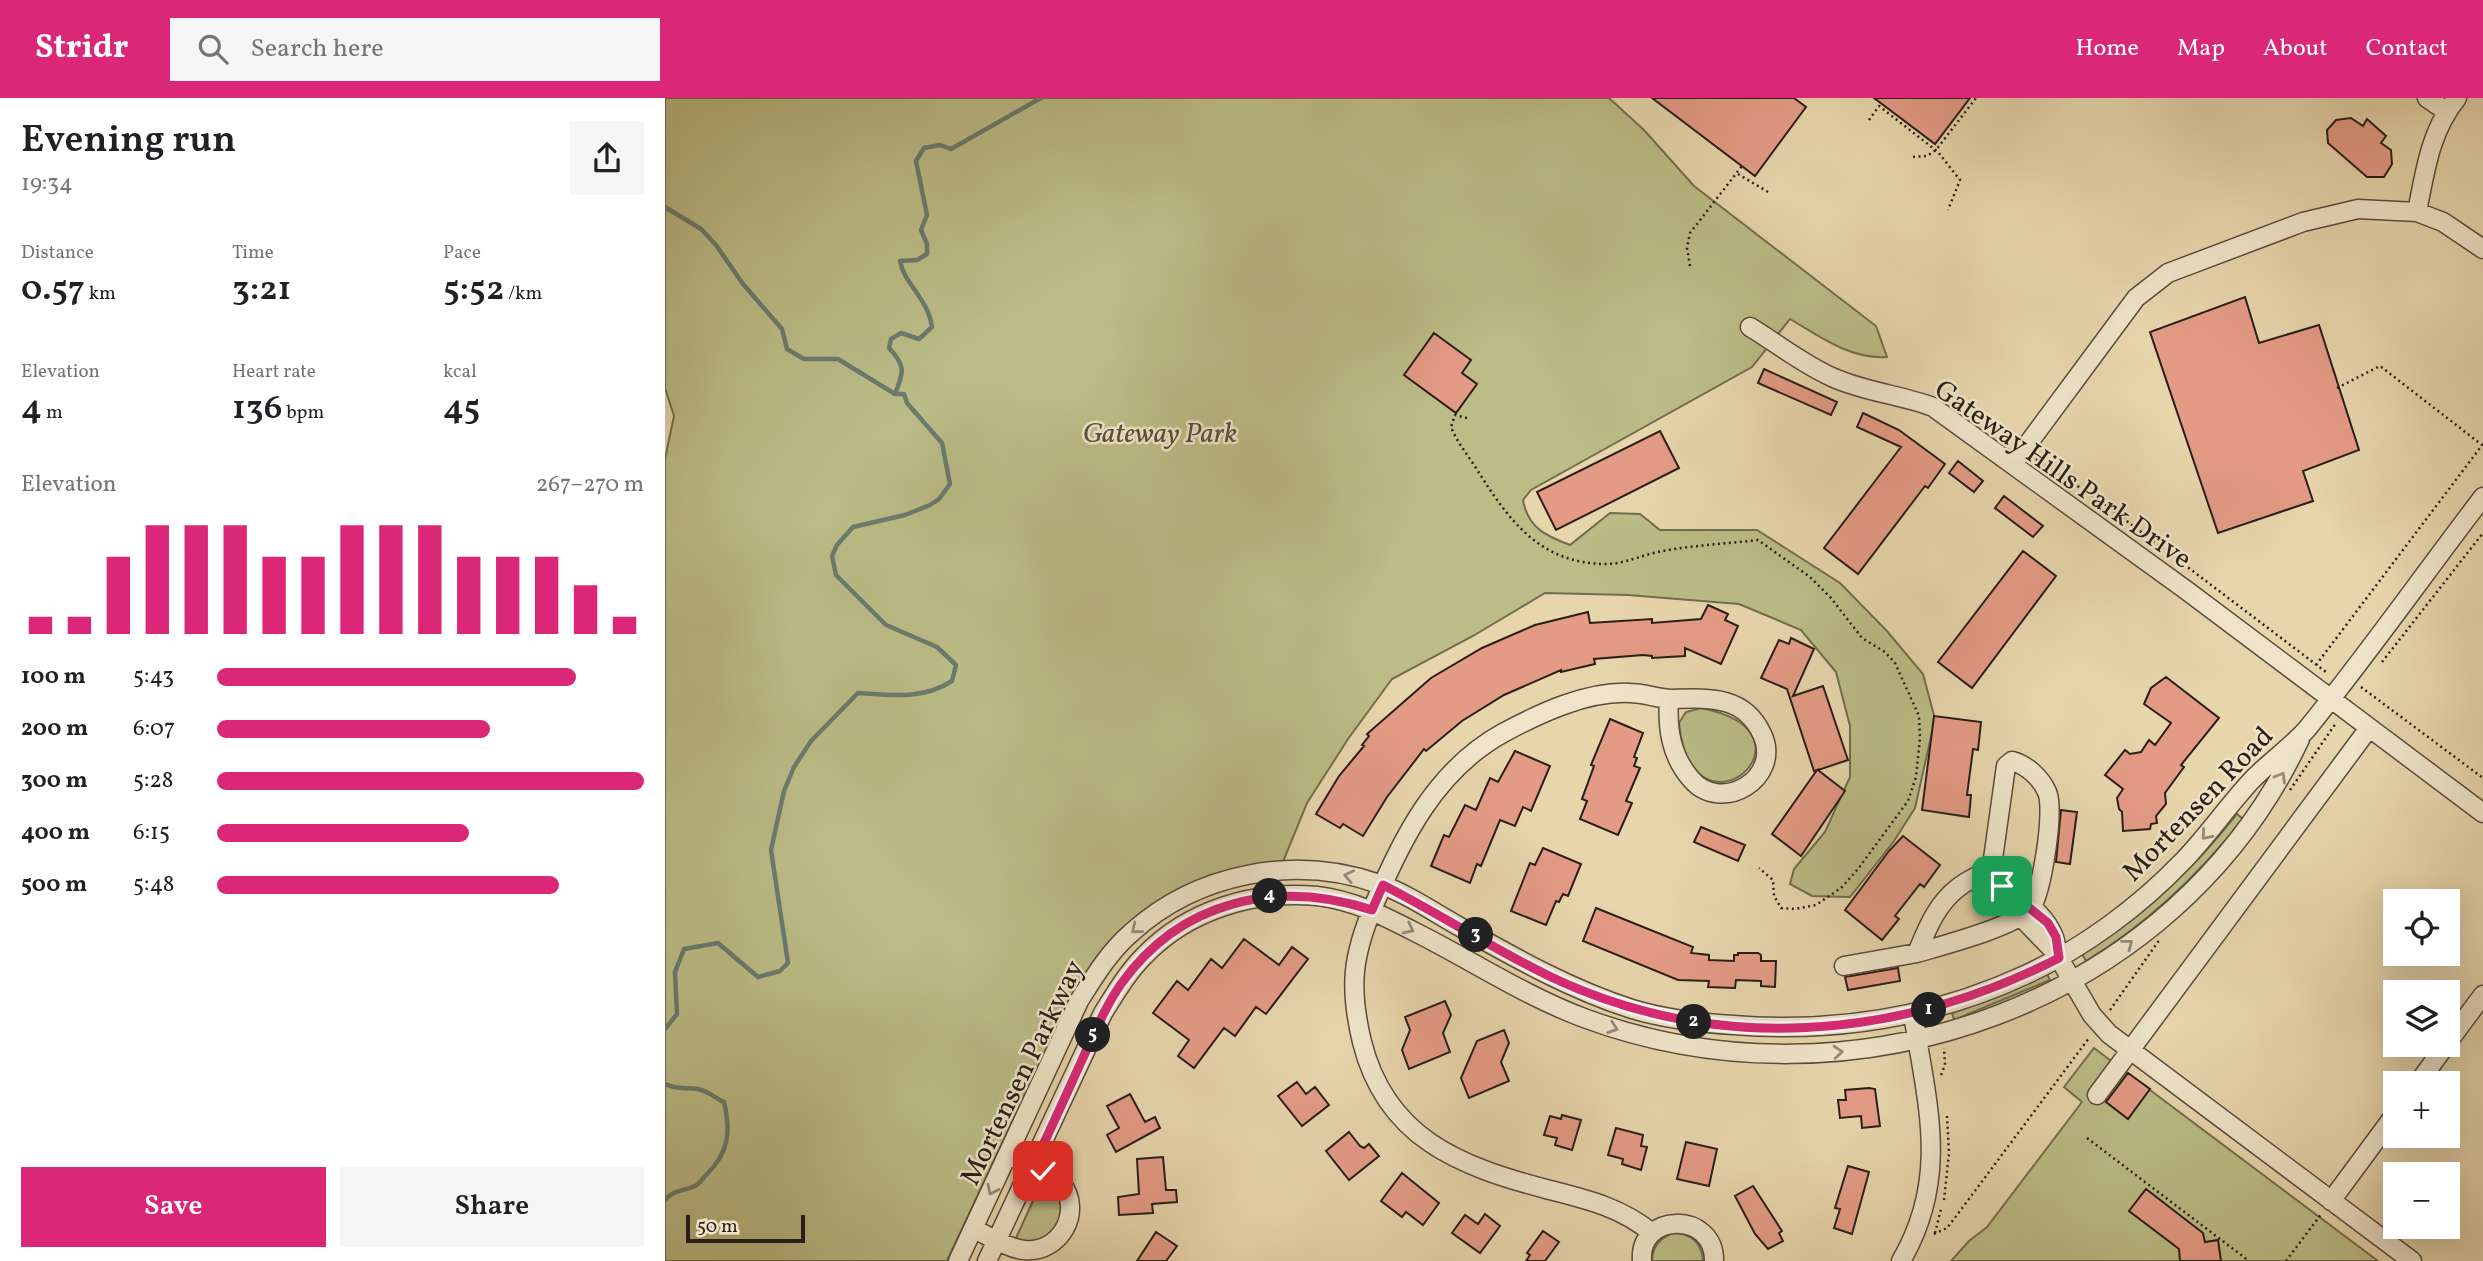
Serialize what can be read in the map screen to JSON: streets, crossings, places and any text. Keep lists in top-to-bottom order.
{
  "streets": {
    "street": ["Gateway Hills Park Drive", "Mortensen Road", "Mortensen Parkway"]
  },
  "crossings": [
    ["Gateway Hills Park Drive", "Mortensen Road"],
    ["Mortensen Road", "Mortensen Parkway"]
  ],
  "parks": ["Gateway Park"],
  "scale_bar": "50 m",
  "page": {
    "header": "Stridr",
    "search": "Search here",
    "nav": [
      "Home",
      "Map",
      "About",
      "Contact"
    ],
    "heading": ["Evening run", "19:34"],
    "stats": [
      ["Distance", "0.57 km"],
      ["Time", "3:21"],
      ["Pace", "5:52 /km"],
      ["Elevation", "4 m"],
      ["Heart rate", "136 bpm"],
      ["kcal", "45"]
    ],
    "chart": ["Elevation", "267–270 m"],
    "list": [
      {
        "name": "100 m",
        "note": "5:43"
      },
      {
        "name": "200 m",
        "note": "6:07"
      },
      {
        "name": "300 m",
        "note": "5:28"
      },
      {
        "name": "400 m",
        "note": "6:15"
      },
      {
        "name": "500 m",
        "note": "5:48"
      }
    ],
    "pins": [
      "4",
      "3",
      "1",
      "2",
      "5"
    ],
    "map_buttons": ["+", "−"],
    "buttons": ["Save", "Share"],
    "scale": "50 m"
  }
}
